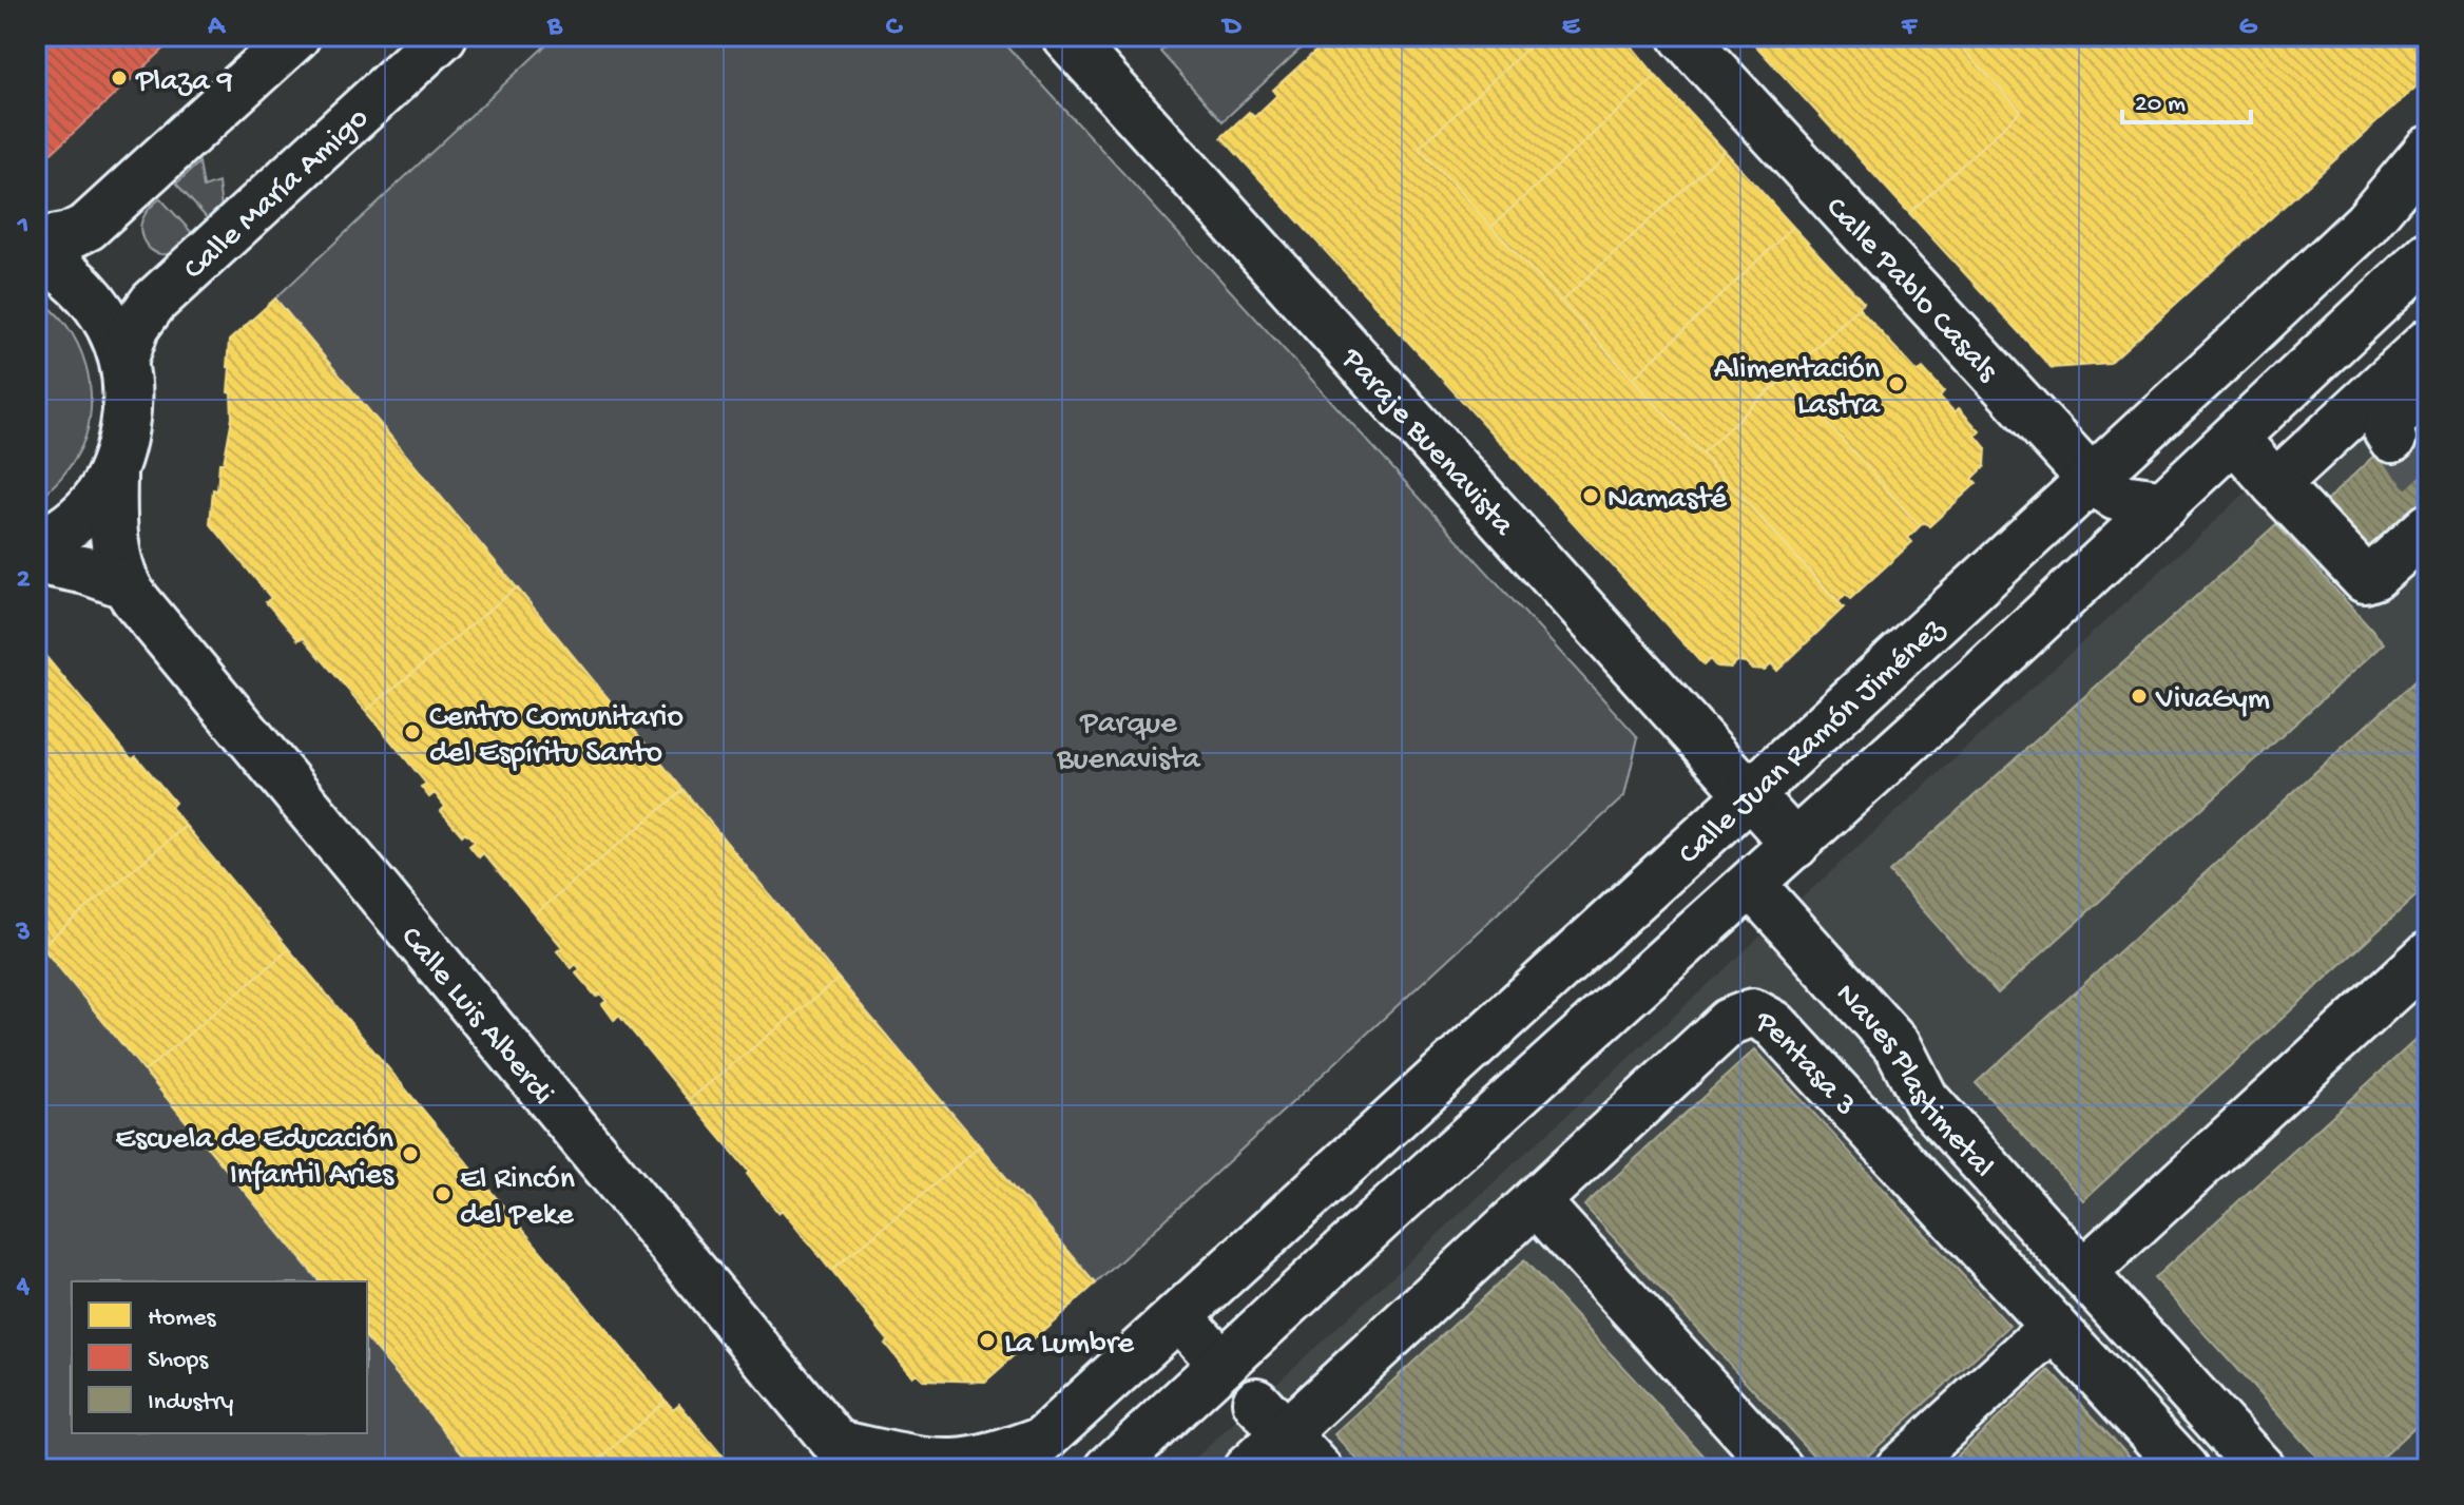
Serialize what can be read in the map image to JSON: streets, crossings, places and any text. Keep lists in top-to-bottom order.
{
  "streets": {
    "street": [
      "Calle María Amigo",
      "Calle Pablo Casals",
      "Paraje Buenavista",
      "Calle Juan Ramón Jiménez",
      "Calle Luis Alberdi",
      "Pentasa 3",
      "Naves Plastimetal"
    ]
  },
  "crossings": [
    ["Calle Pablo Casals", "Calle Juan Ramón Jiménez"],
    ["Paraje Buenavista", "Calle Juan Ramón Jiménez"],
    ["Calle Juan Ramón Jiménez", "Calle Luis Alberdi"],
    ["Calle Juan Ramón Jiménez", "Naves Plastimetal"]
  ],
  "parks": ["Parque Buenavista"],
  "places": [
    "Plaza 9",
    "Alimentación Lastra",
    "Namasté",
    "VivaGym",
    "Centro Comunitario del Espíritu Santo",
    "Escuela de Educación Infantil Aries",
    "El Rincón del Peke",
    "La Lumbre"
  ],
  "legend": ["Homes", "Shops", "Industry"],
  "scale_bar": "20 m",
  "grid": {
    "columns": [
      "A",
      "B",
      "C",
      "D",
      "E",
      "F",
      "G"
    ],
    "rows": [
      "1",
      "2",
      "3",
      "4"
    ]
  }
}
